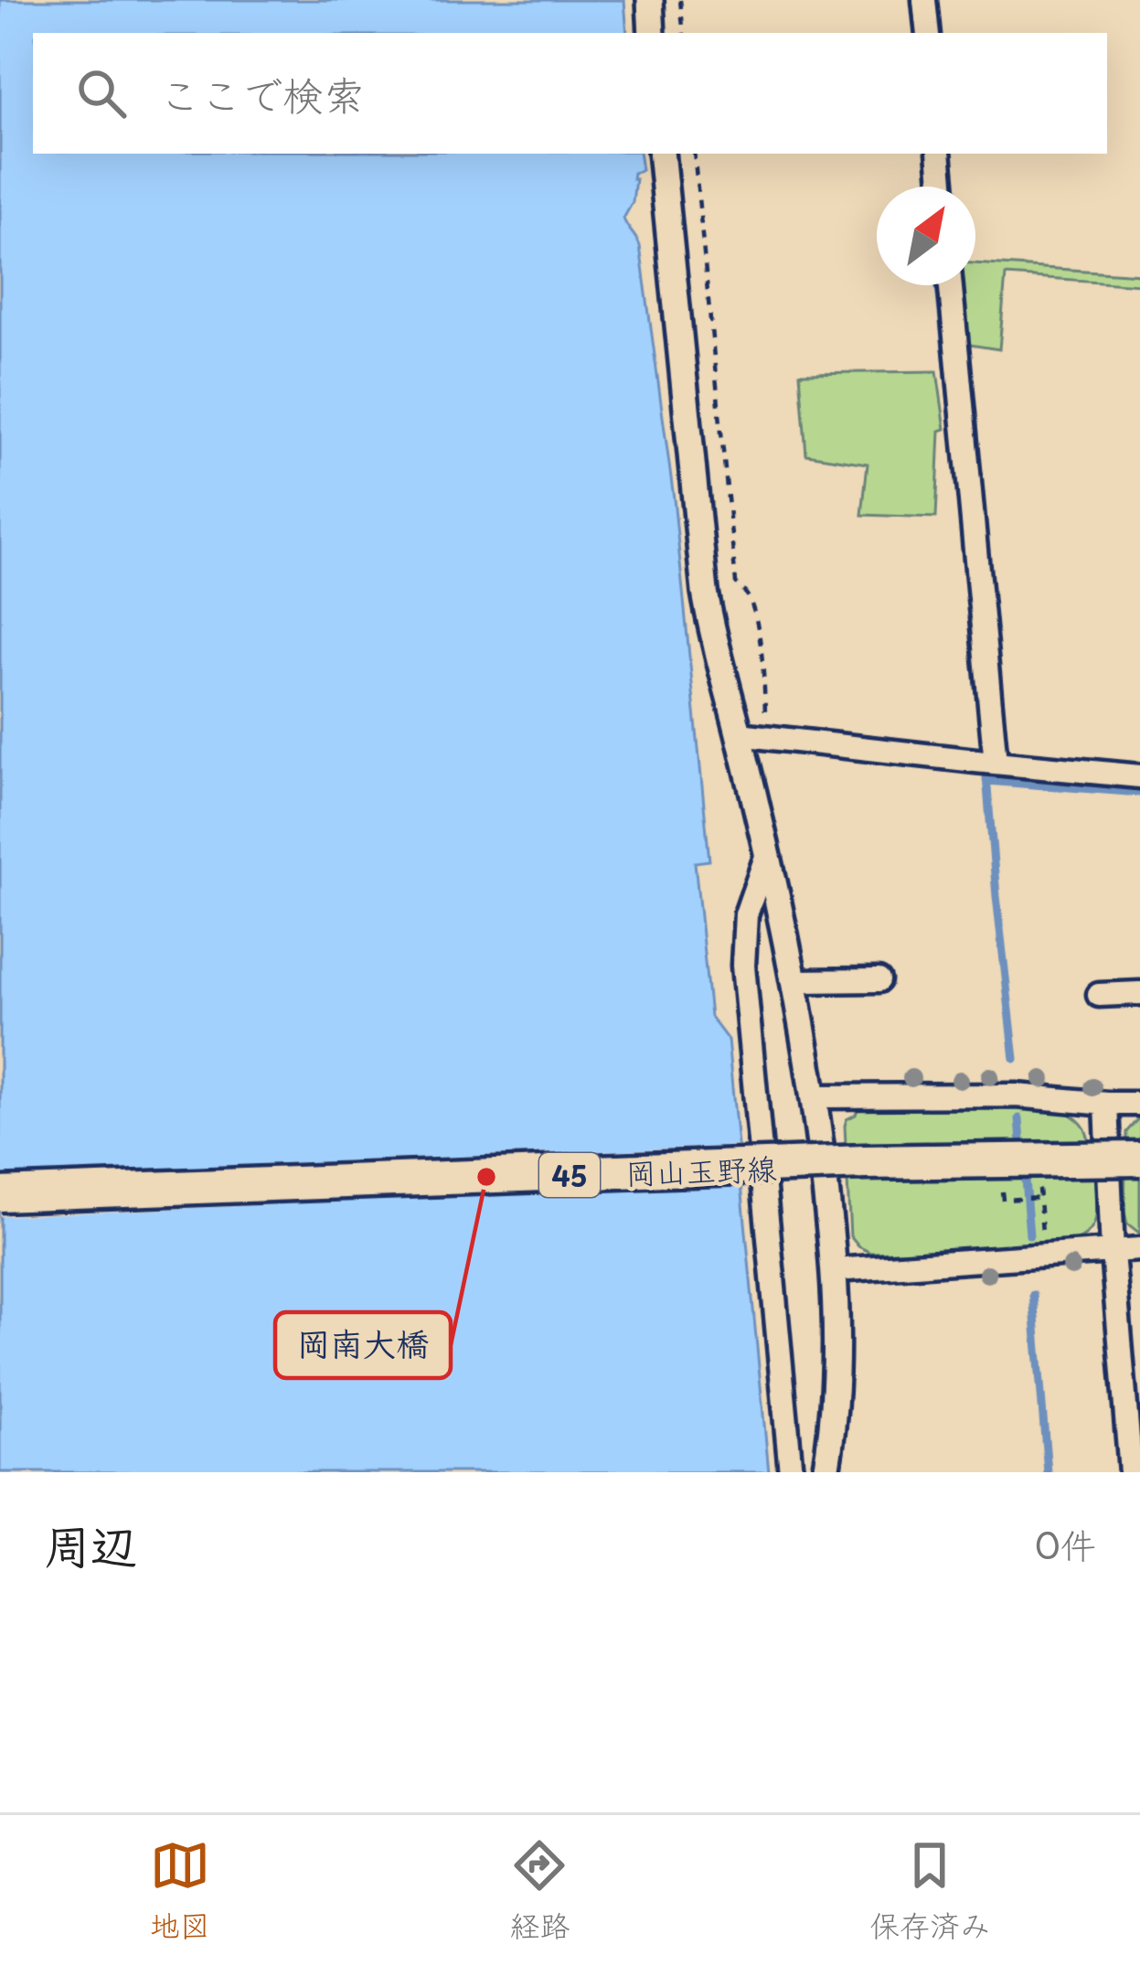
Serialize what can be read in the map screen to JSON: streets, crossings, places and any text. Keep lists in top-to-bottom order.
{
  "streets": {
    "main road": ["岡山玉野線", "45"]
  },
  "places": ["岡南大橋"],
  "north": "top right",
  "page": {
    "search": "ここで検索",
    "heading": ["周辺", "0件"],
    "nav": ["地図", "経路", "保存済み"]
  }
}
